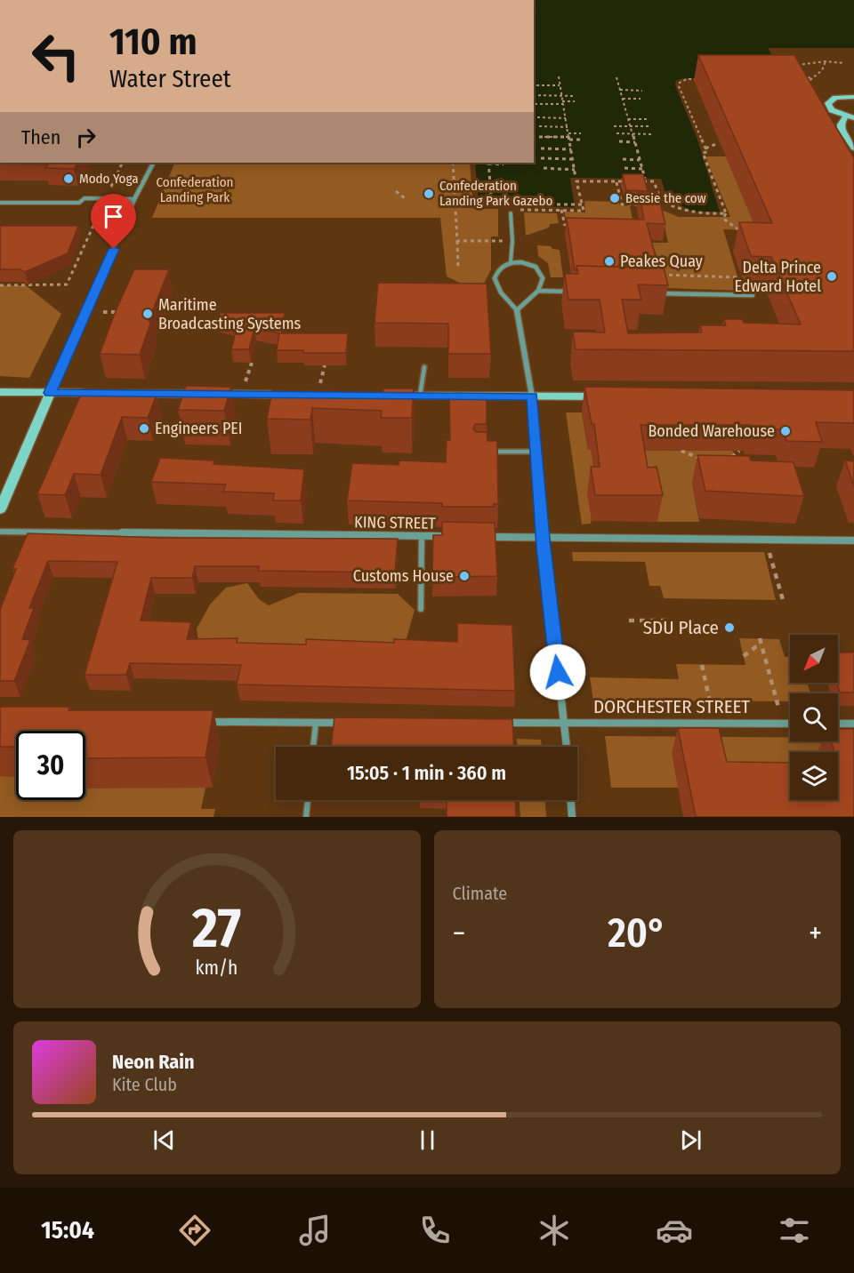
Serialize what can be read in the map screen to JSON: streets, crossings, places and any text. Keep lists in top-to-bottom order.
{
  "streets": {
    "street": ["KING STREET", "DORCHESTER STREET"]
  },
  "parks": ["Confederation Landing Park"],
  "places": [
    "Modo Yoga",
    "Confederation Landing Park Gazebo",
    "Bessie the cow",
    "Peakes Quay",
    "Delta Prince Edward Hotel",
    "Maritime Broadcasting Systems",
    "Engineers PEI",
    "Bonded Warehouse",
    "Customs House",
    "SDU Place"
  ],
  "north": "bottom left",
  "page": {
    "turn": ["110 m", "Water Street"],
    "then": "Then",
    "limit": "30",
    "trip": "15:05 · 1 min · 360 m",
    "tile": "Climate",
    "heat": ["−", "20°", "+"],
    "song": ["Neon Rain", "Kite Club"],
    "tabs": "15:04",
    "gauge": ["27", "km/h"]
  }
}
